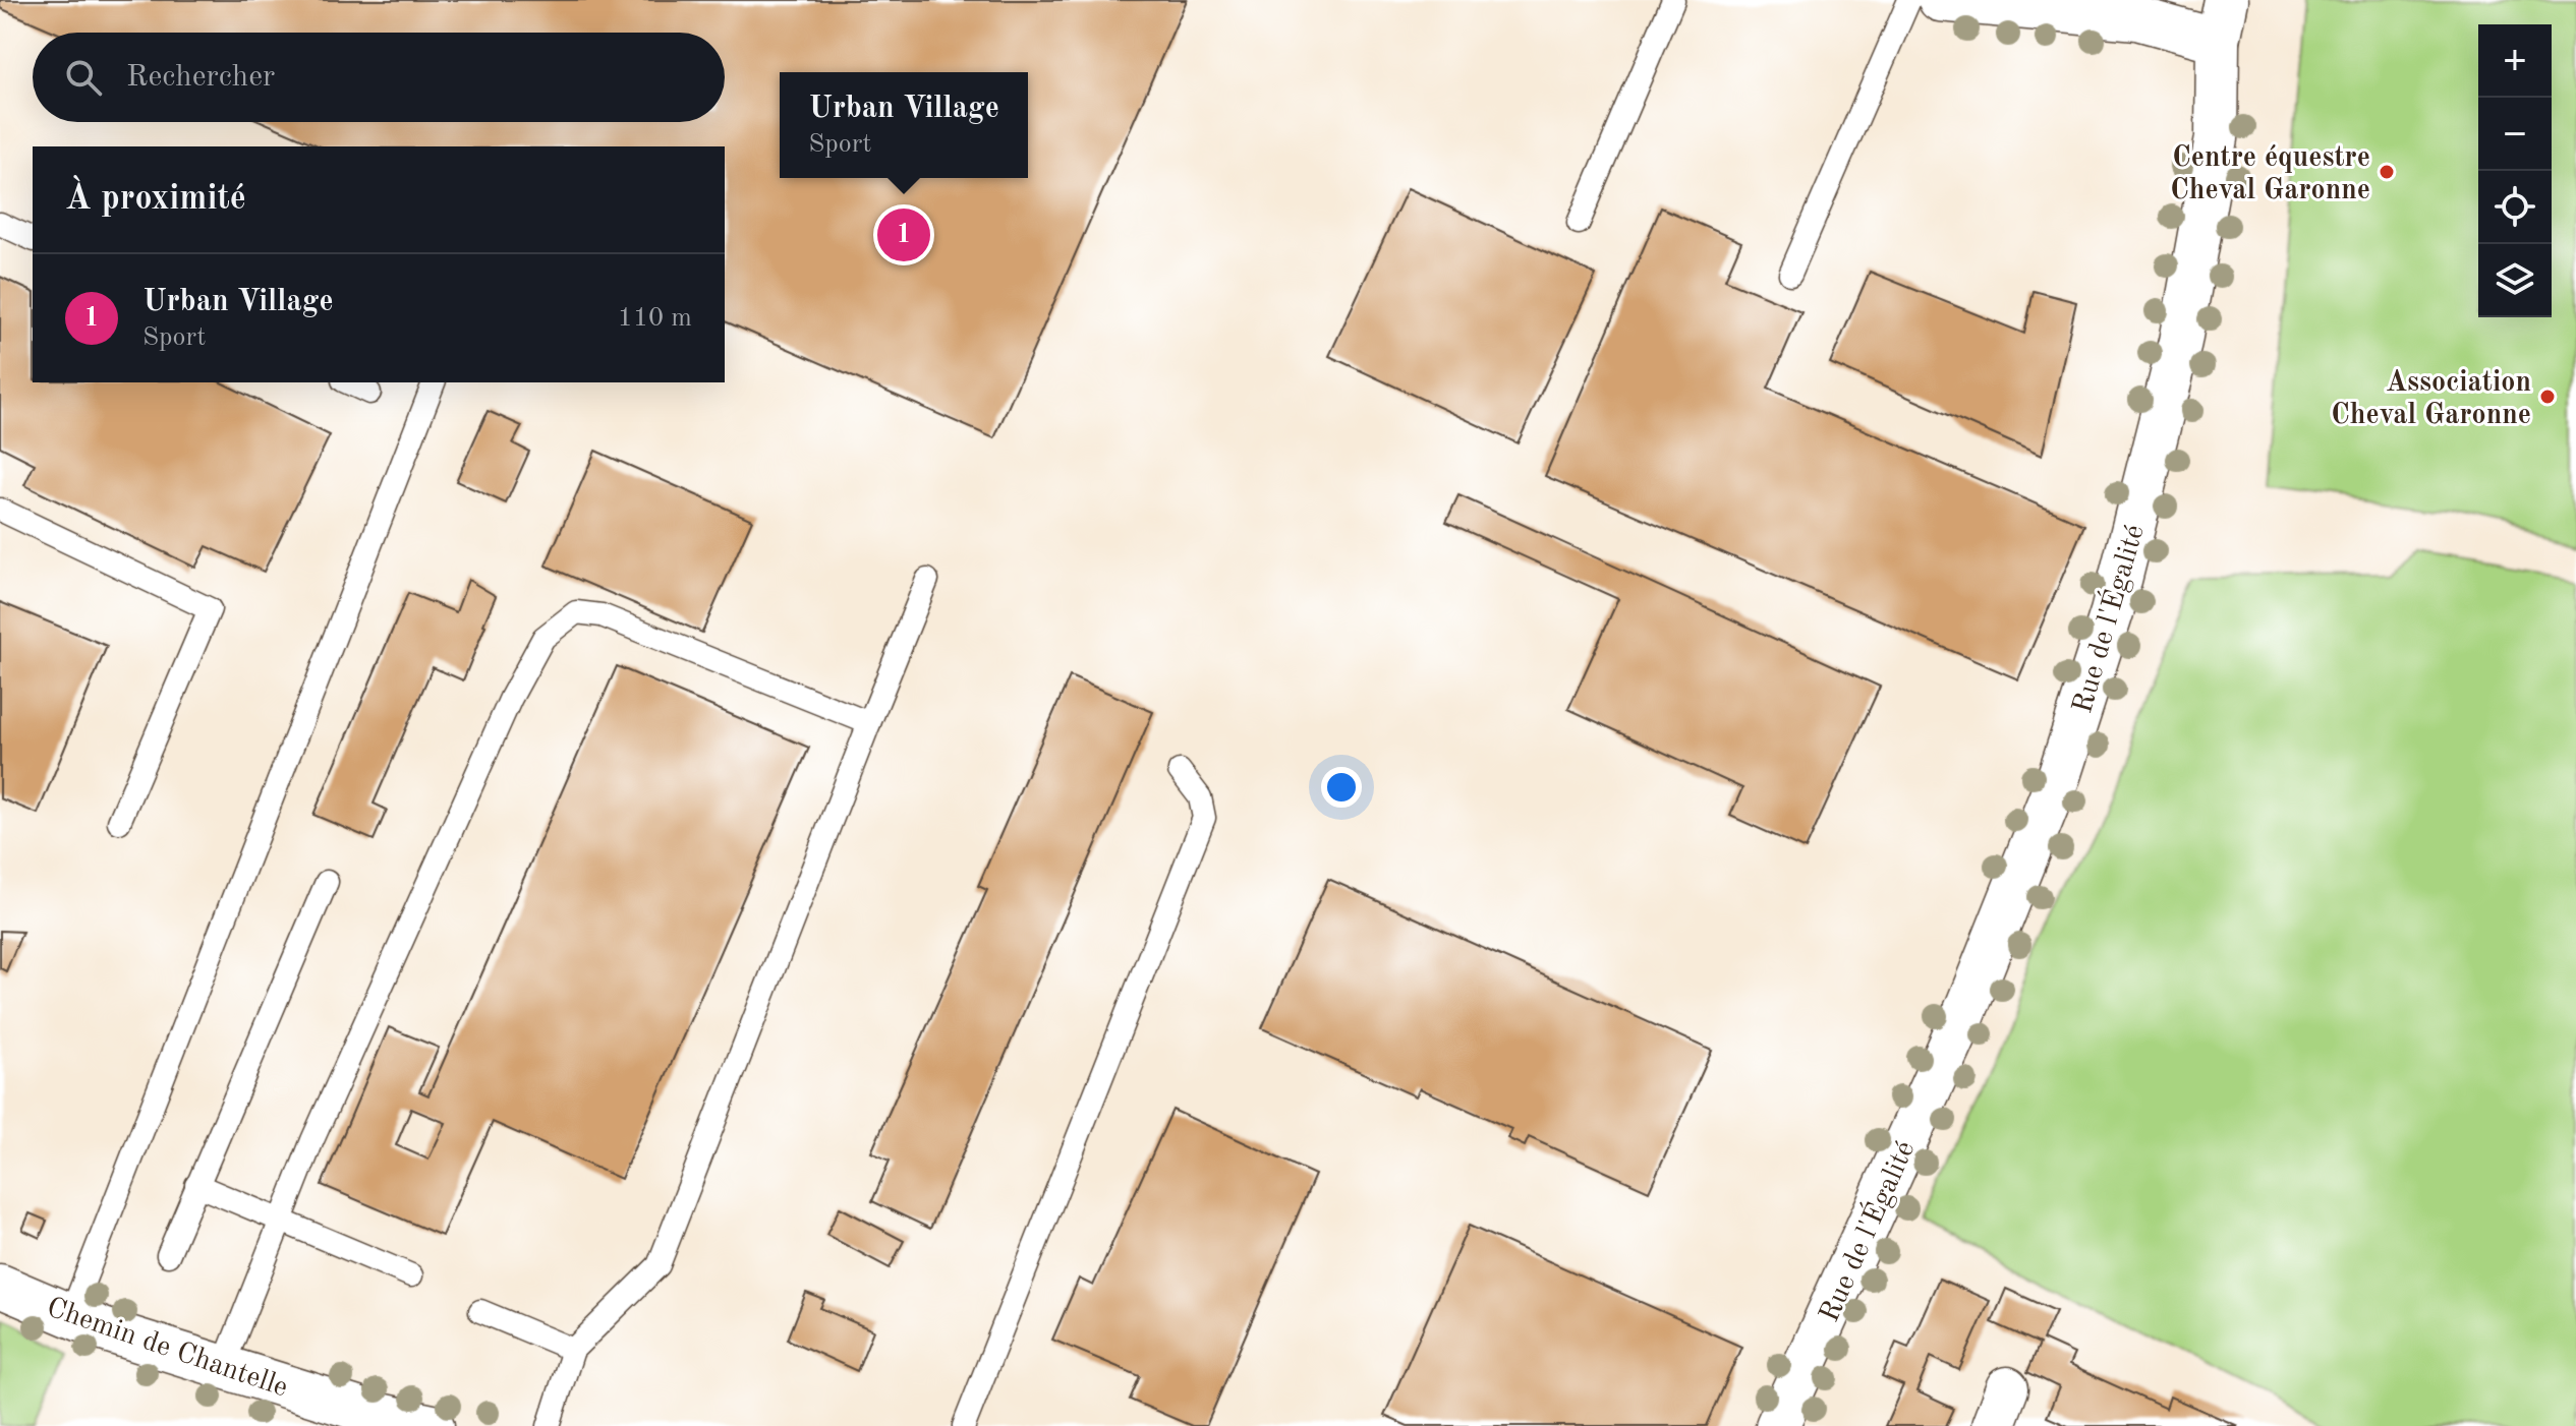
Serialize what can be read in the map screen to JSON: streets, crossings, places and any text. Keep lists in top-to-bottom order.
{
  "streets": {
    "street": ["Rue de l'Égalité", "Chemin de Chantelle"]
  },
  "places": ["Centre équestre Cheval Garonne", "Association Cheval Garonne"],
  "page": {
    "map_buttons": ["+", "−"],
    "search": "Rechercher",
    "popup": ["Urban Village", "Sport"],
    "heading": "À proximité",
    "pins": "1",
    "list": [
      {
        "mark": "1",
        "name": "Urban Village",
        "note": "Sport",
        "value": "110 m"
      }
    ]
  }
}
